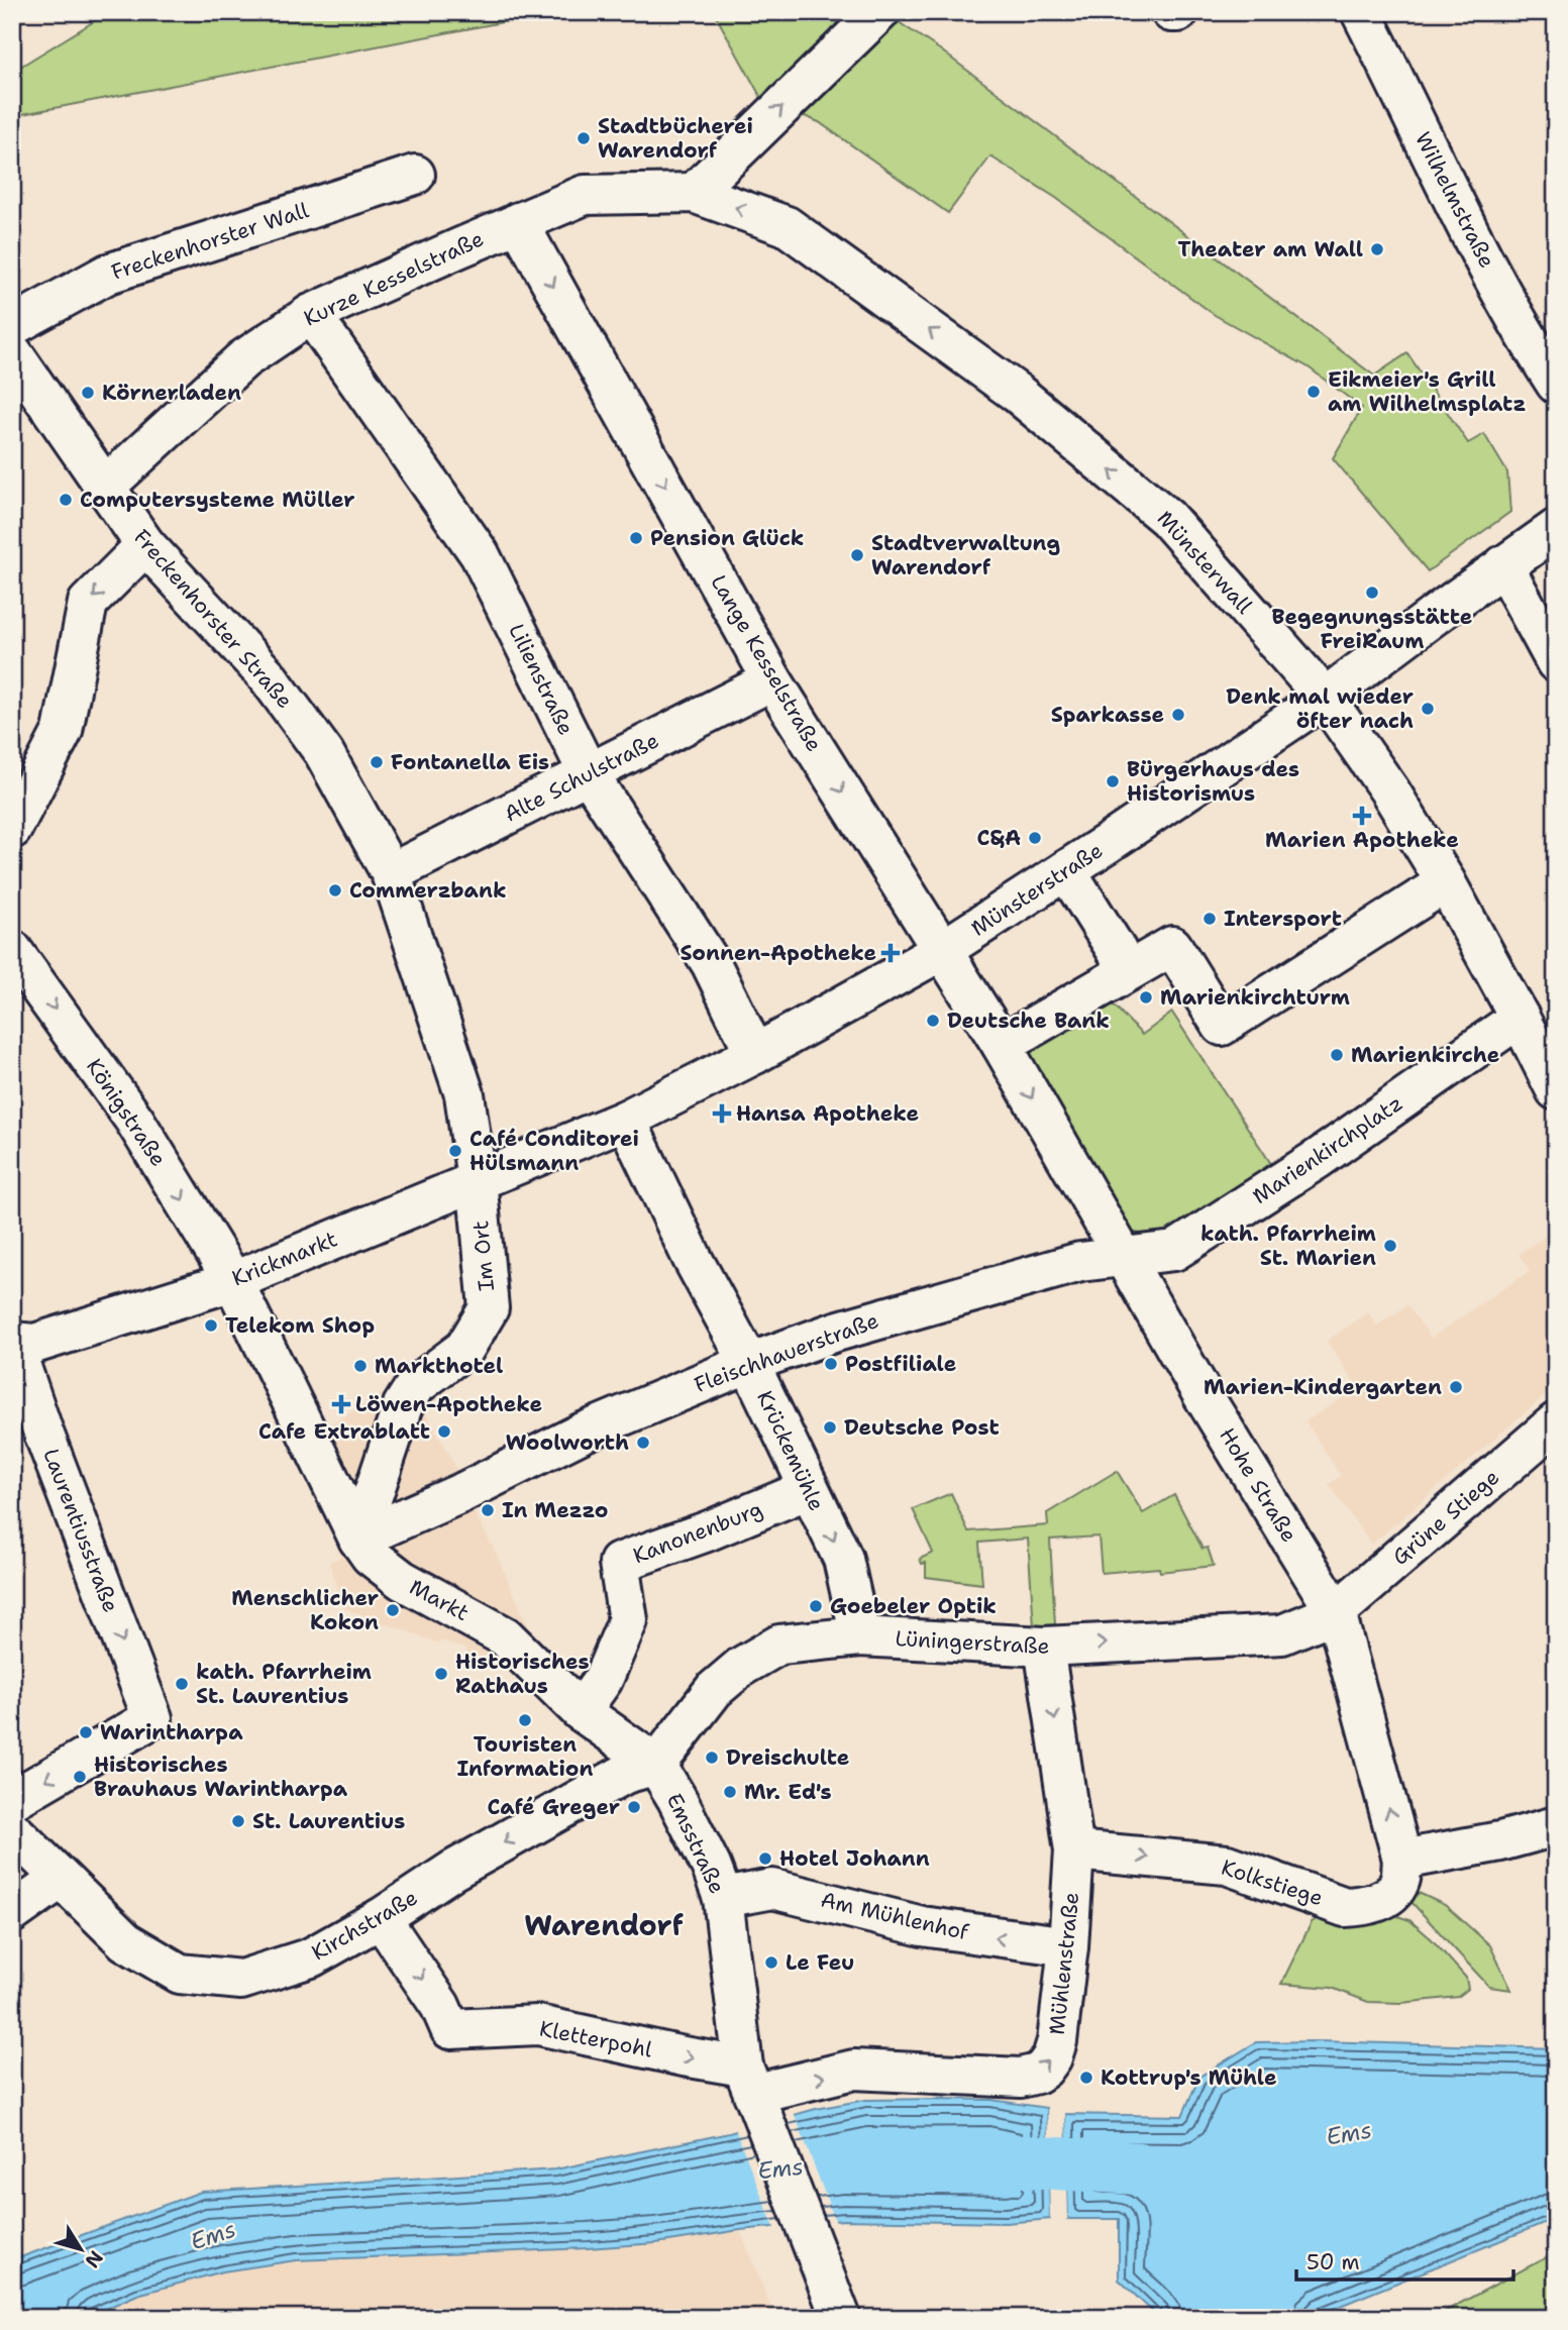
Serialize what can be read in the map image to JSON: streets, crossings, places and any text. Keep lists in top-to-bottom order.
{
  "streets": {
    "street": [
      "Wilhelmstraße",
      "Freckenhorster Wall",
      "Kurze Kesselstraße",
      "Münsterwall",
      "Freckenhorster Straße",
      "Lange Kesselstraße",
      "Lilienstraße",
      "Alte Schulstraße",
      "Münsterstraße",
      "Königstraße",
      "Marienkirchplatz",
      "Im Ort",
      "Krickmarkt",
      "Fleischhauerstraße",
      "Krückemühle",
      "Hohe Straße",
      "Grüne Stiege",
      "Laurentiusstraße",
      "Kanonenburg",
      "Markt",
      "Lüningerstraße",
      "Emsstraße",
      "Kolkstiege",
      "Am Mühlenhof",
      "Kirchstraße",
      "Mühlenstraße",
      "Kletterpohl"
    ]
  },
  "crossings": [
    ["Kurze Kesselstraße", "Münsterwall"],
    ["Kurze Kesselstraße", "Freckenhorster Straße"],
    ["Kurze Kesselstraße", "Lange Kesselstraße"],
    ["Kurze Kesselstraße", "Lilienstraße"],
    ["Münsterwall", "Münsterstraße"],
    ["Münsterwall", "Marienkirchplatz"],
    ["Freckenhorster Straße", "Alte Schulstraße"],
    ["Freckenhorster Straße", "Münsterstraße"],
    ["Freckenhorster Straße", "Im Ort"],
    ["Freckenhorster Straße", "Krickmarkt"],
    ["Lange Kesselstraße", "Alte Schulstraße"],
    ["Lange Kesselstraße", "Münsterstraße"],
    ["Lange Kesselstraße", "Hohe Straße"],
    ["Lilienstraße", "Alte Schulstraße"],
    ["Lilienstraße", "Münsterstraße"],
    ["Münsterstraße", "Im Ort"],
    ["Münsterstraße", "Krickmarkt"],
    ["Münsterstraße", "Krückemühle"],
    ["Münsterstraße", "Hohe Straße"],
    ["Königstraße", "Krickmarkt"],
    ["Königstraße", "Markt"],
    ["Marienkirchplatz", "Fleischhauerstraße"],
    ["Marienkirchplatz", "Hohe Straße"],
    ["Im Ort", "Krickmarkt"],
    ["Im Ort", "Fleischhauerstraße"],
    ["Im Ort", "Markt"],
    ["Krickmarkt", "Laurentiusstraße"],
    ["Fleischhauerstraße", "Krückemühle"],
    ["Fleischhauerstraße", "Hohe Straße"],
    ["Fleischhauerstraße", "Markt"],
    ["Krückemühle", "Kanonenburg"],
    ["Krückemühle", "Lüningerstraße"],
    ["Hohe Straße", "Grüne Stiege"],
    ["Hohe Straße", "Lüningerstraße"],
    ["Hohe Straße", "Kolkstiege"],
    ["Grüne Stiege", "Lüningerstraße"],
    ["Kanonenburg", "Emsstraße"],
    ["Markt", "Emsstraße"],
    ["Lüningerstraße", "Emsstraße"],
    ["Lüningerstraße", "Kirchstraße"],
    ["Lüningerstraße", "Mühlenstraße"],
    ["Emsstraße", "Am Mühlenhof"],
    ["Emsstraße", "Kirchstraße"],
    ["Emsstraße", "Mühlenstraße"],
    ["Emsstraße", "Kletterpohl"],
    ["Kolkstiege", "Mühlenstraße"],
    ["Am Mühlenhof", "Mühlenstraße"],
    ["Kirchstraße", "Kletterpohl"],
    ["Mühlenstraße", "Kletterpohl"]
  ],
  "one_way": [
    "Münsterwall",
    "Lange Kesselstraße",
    "Königstraße",
    "Laurentiusstraße",
    "Lüningerstraße",
    "Kolkstiege",
    "Am Mühlenhof",
    "Kirchstraße",
    "Kletterpohl"
  ],
  "districts": ["Warendorf"],
  "water": ["Ems"],
  "places": {
    "other": [
      "Stadtbücherei Warendorf",
      "Theater am Wall",
      "Eikmeier's Grill am Wilhelmsplatz",
      "Körnerladen",
      "Computersysteme Müller",
      "Pension Glück",
      "Stadtverwaltung Warendorf",
      "Begegnungsstätte FreiRaum",
      "Denk mal wieder öfter nach",
      "Sparkasse",
      "Fontanella Eis",
      "Bürgerhaus des Historismus",
      "C&A",
      "Commerzbank",
      "Intersport",
      "Marienkirchturm",
      "Deutsche Bank",
      "Marienkirche",
      "Café Conditorei Hülsmann",
      "kath. Pfarrheim St. Marien",
      "Telekom Shop",
      "Postfiliale",
      "Markthotel",
      "Marien-Kindergarten",
      "Deutsche Post",
      "Cafe Extrablatt",
      "Woolworth",
      "In Mezzo",
      "Goebeler Optik",
      "Menschlicher Kokon",
      "Historisches Rathaus",
      "kath. Pfarrheim St. Laurentius",
      "Touristen Information",
      "Warintharpa",
      "Dreischulte",
      "Historisches Brauhaus Warintharpa",
      "Mr. Ed's",
      "Café Greger",
      "St. Laurentius",
      "Hotel Johann",
      "Le Feu",
      "Kottrup's Mühle"
    ],
    "health": [
      "Marien Apotheke",
      "Sonnen-Apotheke",
      "Hansa Apotheke",
      "Löwen-Apotheke"
    ]
  },
  "scale_bar": "50 m",
  "north": "bottom right"
}
